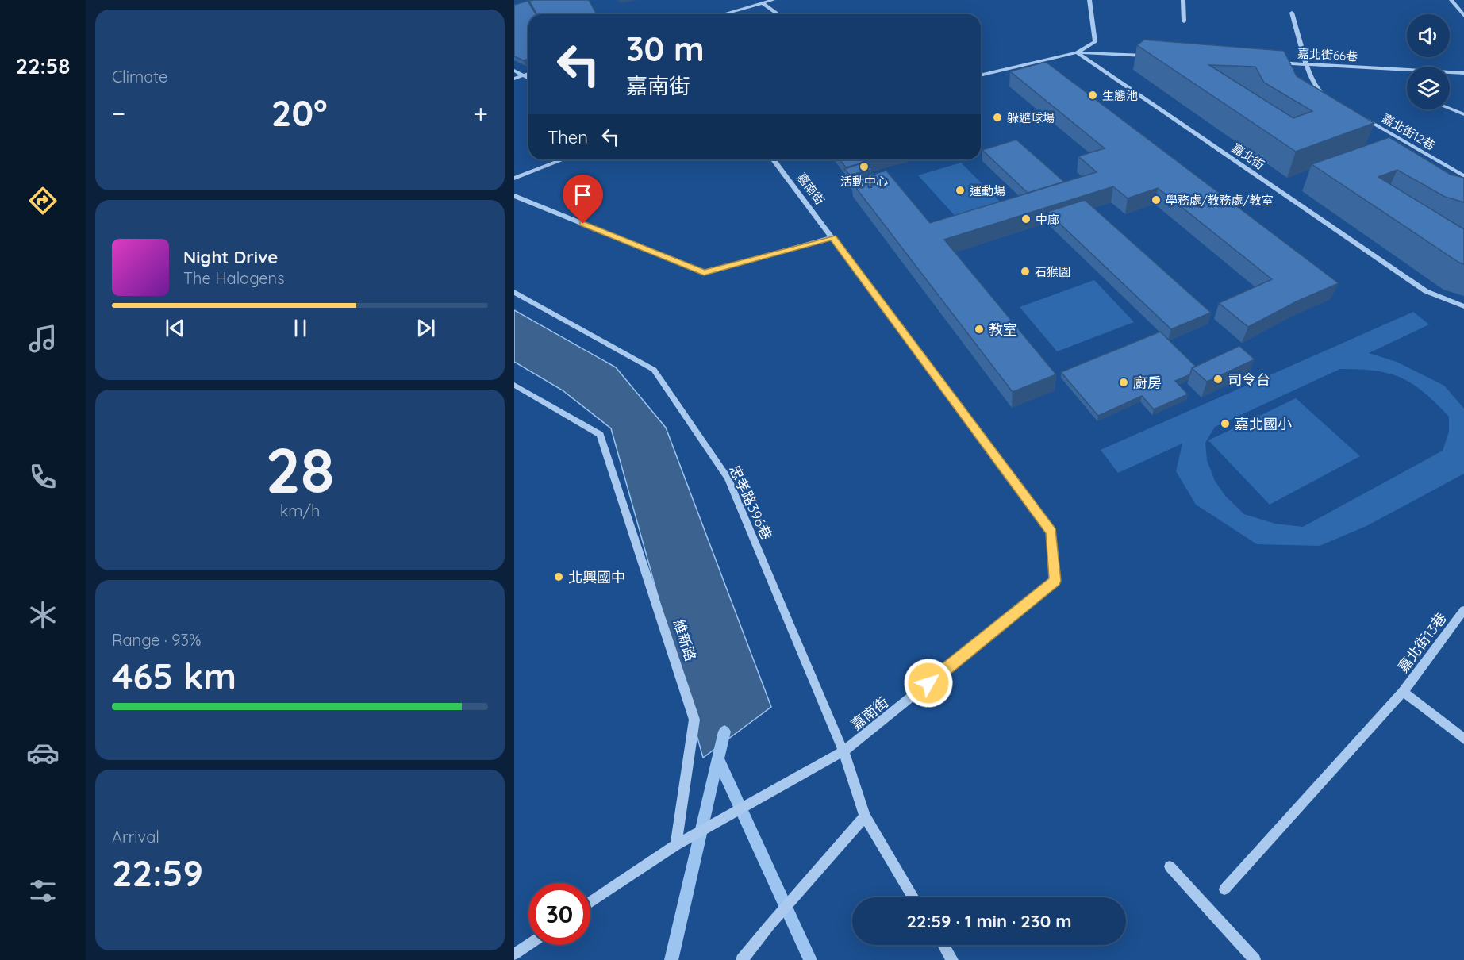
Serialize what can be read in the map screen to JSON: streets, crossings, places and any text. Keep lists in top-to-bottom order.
{
  "streets": {
    "street": [
      "嘉北街66巷",
      "嘉北街12巷",
      "嘉北街",
      "嘉南街",
      "忠孝路396巷",
      "維新路",
      "嘉北街13巷"
    ]
  },
  "crossings": [
    ["嘉南街", "忠孝路396巷"]
  ],
  "places": [
    "生態池",
    "躲避球場",
    "活動中心",
    "運動場",
    "學務處/教務處/教室",
    "中廊",
    "石猴園",
    "教室",
    "司令台",
    "廚房",
    "嘉北國小",
    "北興國中"
  ],
  "page": {
    "tabs": "22:58",
    "tile": [
      "Climate",
      ["28", "km/h"],
      ["Range · 93%", "465 km"],
      ["Arrival", "22:59"]
    ],
    "turn": ["30 m", "嘉南街"],
    "heat": ["−", "20°", "+"],
    "then": "Then",
    "song": ["Night Drive", "The Halogens"],
    "limit": "30",
    "trip": "22:59 · 1 min · 230 m"
  }
}
